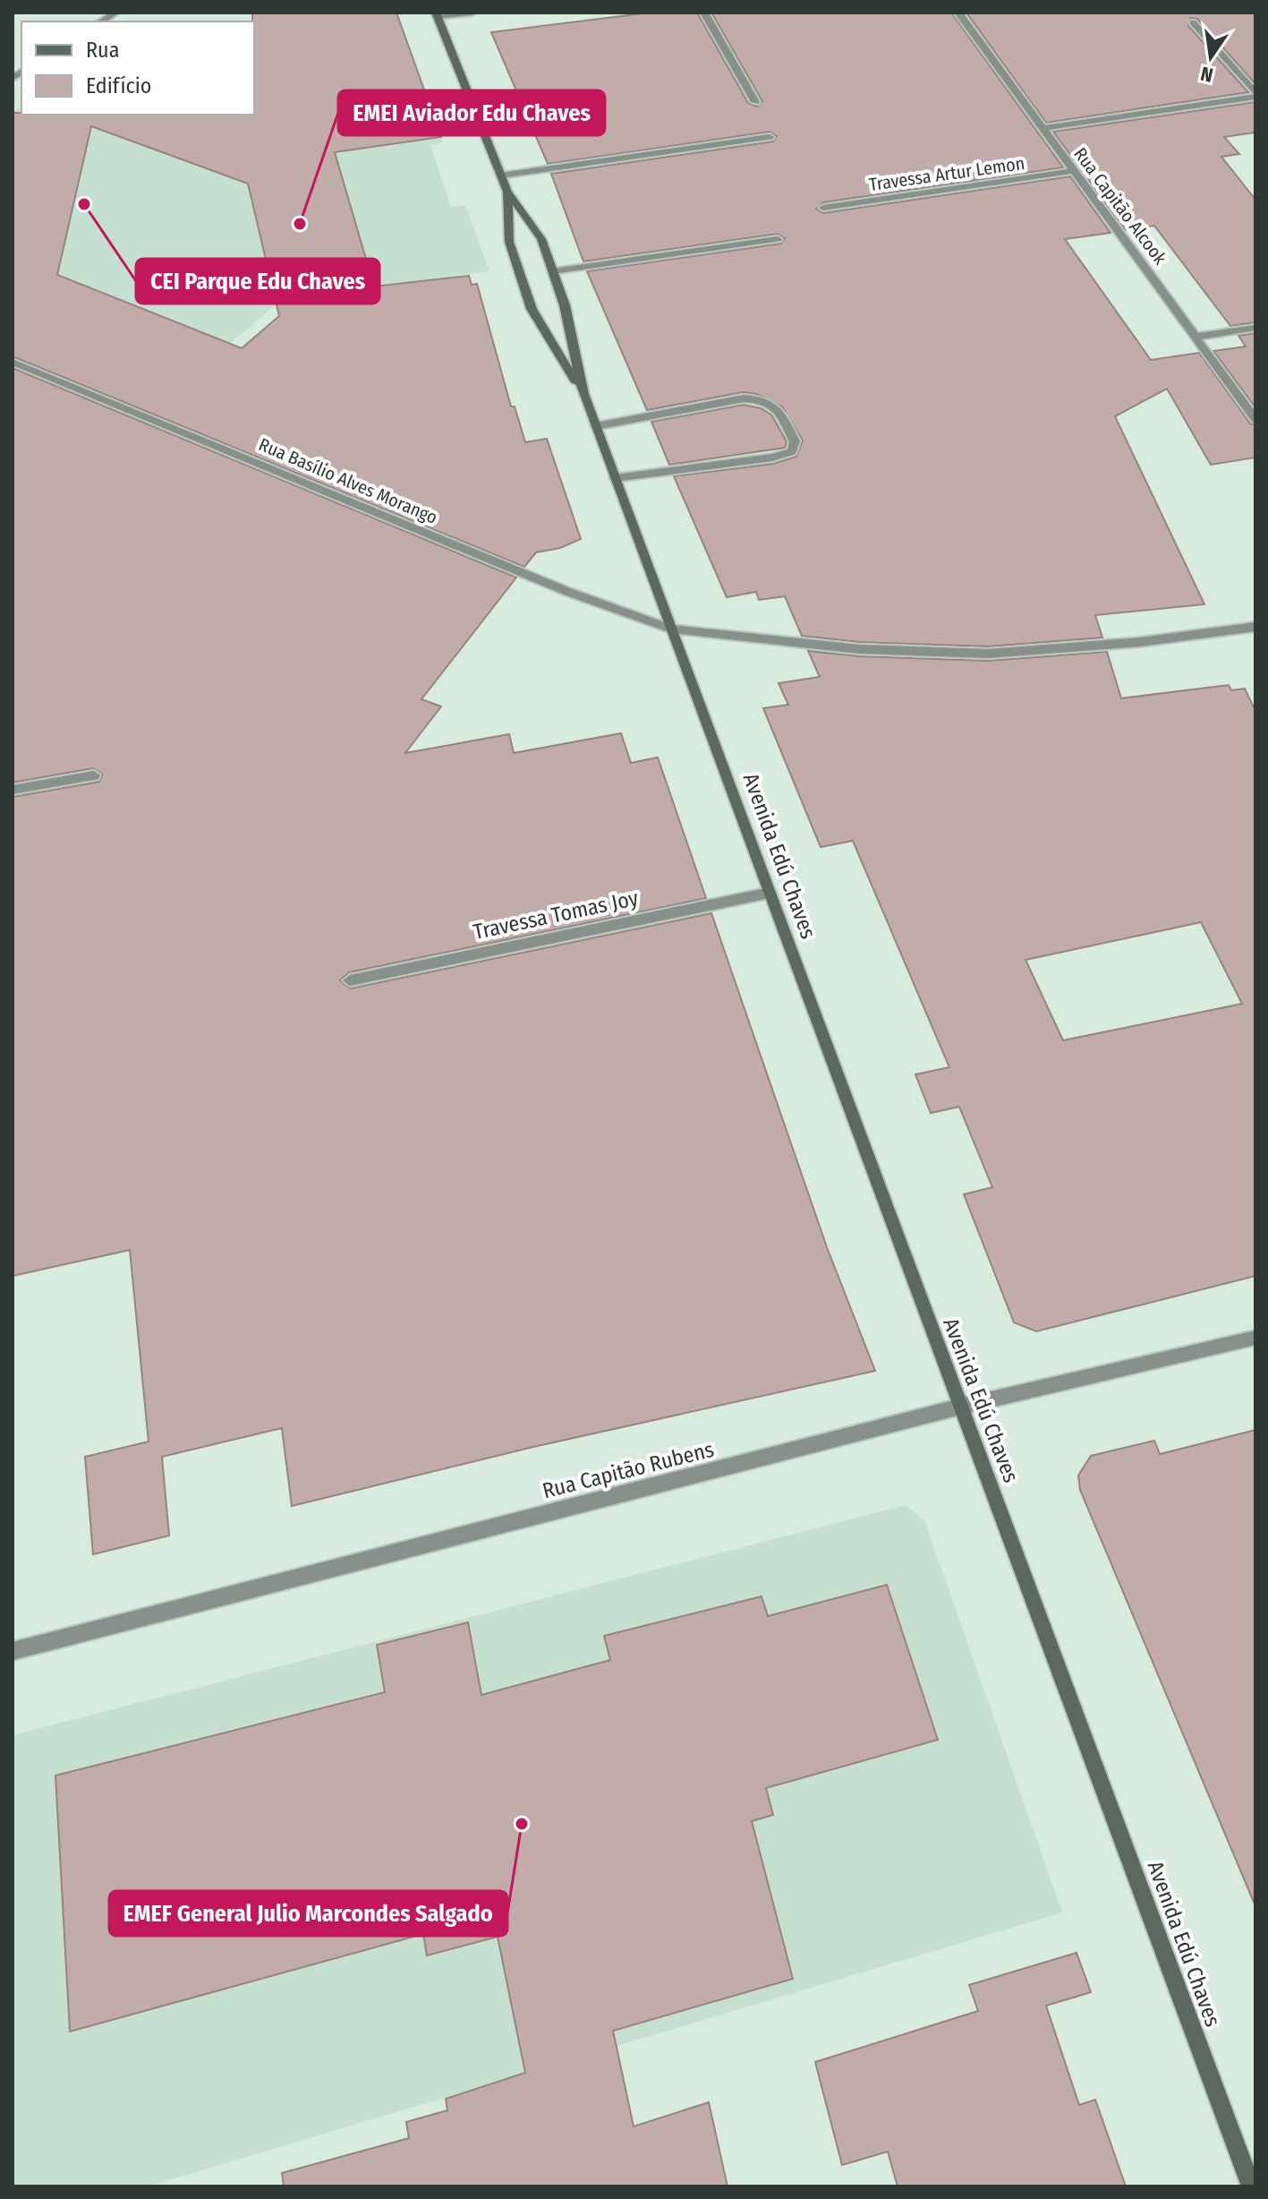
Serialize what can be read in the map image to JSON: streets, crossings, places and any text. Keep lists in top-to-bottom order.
{
  "streets": {
    "main road": ["Avenida Edú Chaves"],
    "street": [
      "Travessa Artur Lemon",
      "Rua Capitão Alcook",
      "Rua Basílio Alves Morango",
      "Travessa Tomas Joy",
      "Rua Capitão Rubens"
    ]
  },
  "crossings": [
    ["Travessa Artur Lemon", "Rua Capitão Alcook"],
    ["Rua Basílio Alves Morango", "Avenida Edú Chaves"],
    ["Avenida Edú Chaves", "Travessa Tomas Joy"],
    ["Avenida Edú Chaves", "Rua Capitão Rubens"]
  ],
  "places": ["CEI Parque Edu Chaves", "EMEI Aviador Edu Chaves", "EMEF General Julio Marcondes Salgado"],
  "legend": ["Rua", "Edifício"],
  "north": "bottom"
}
